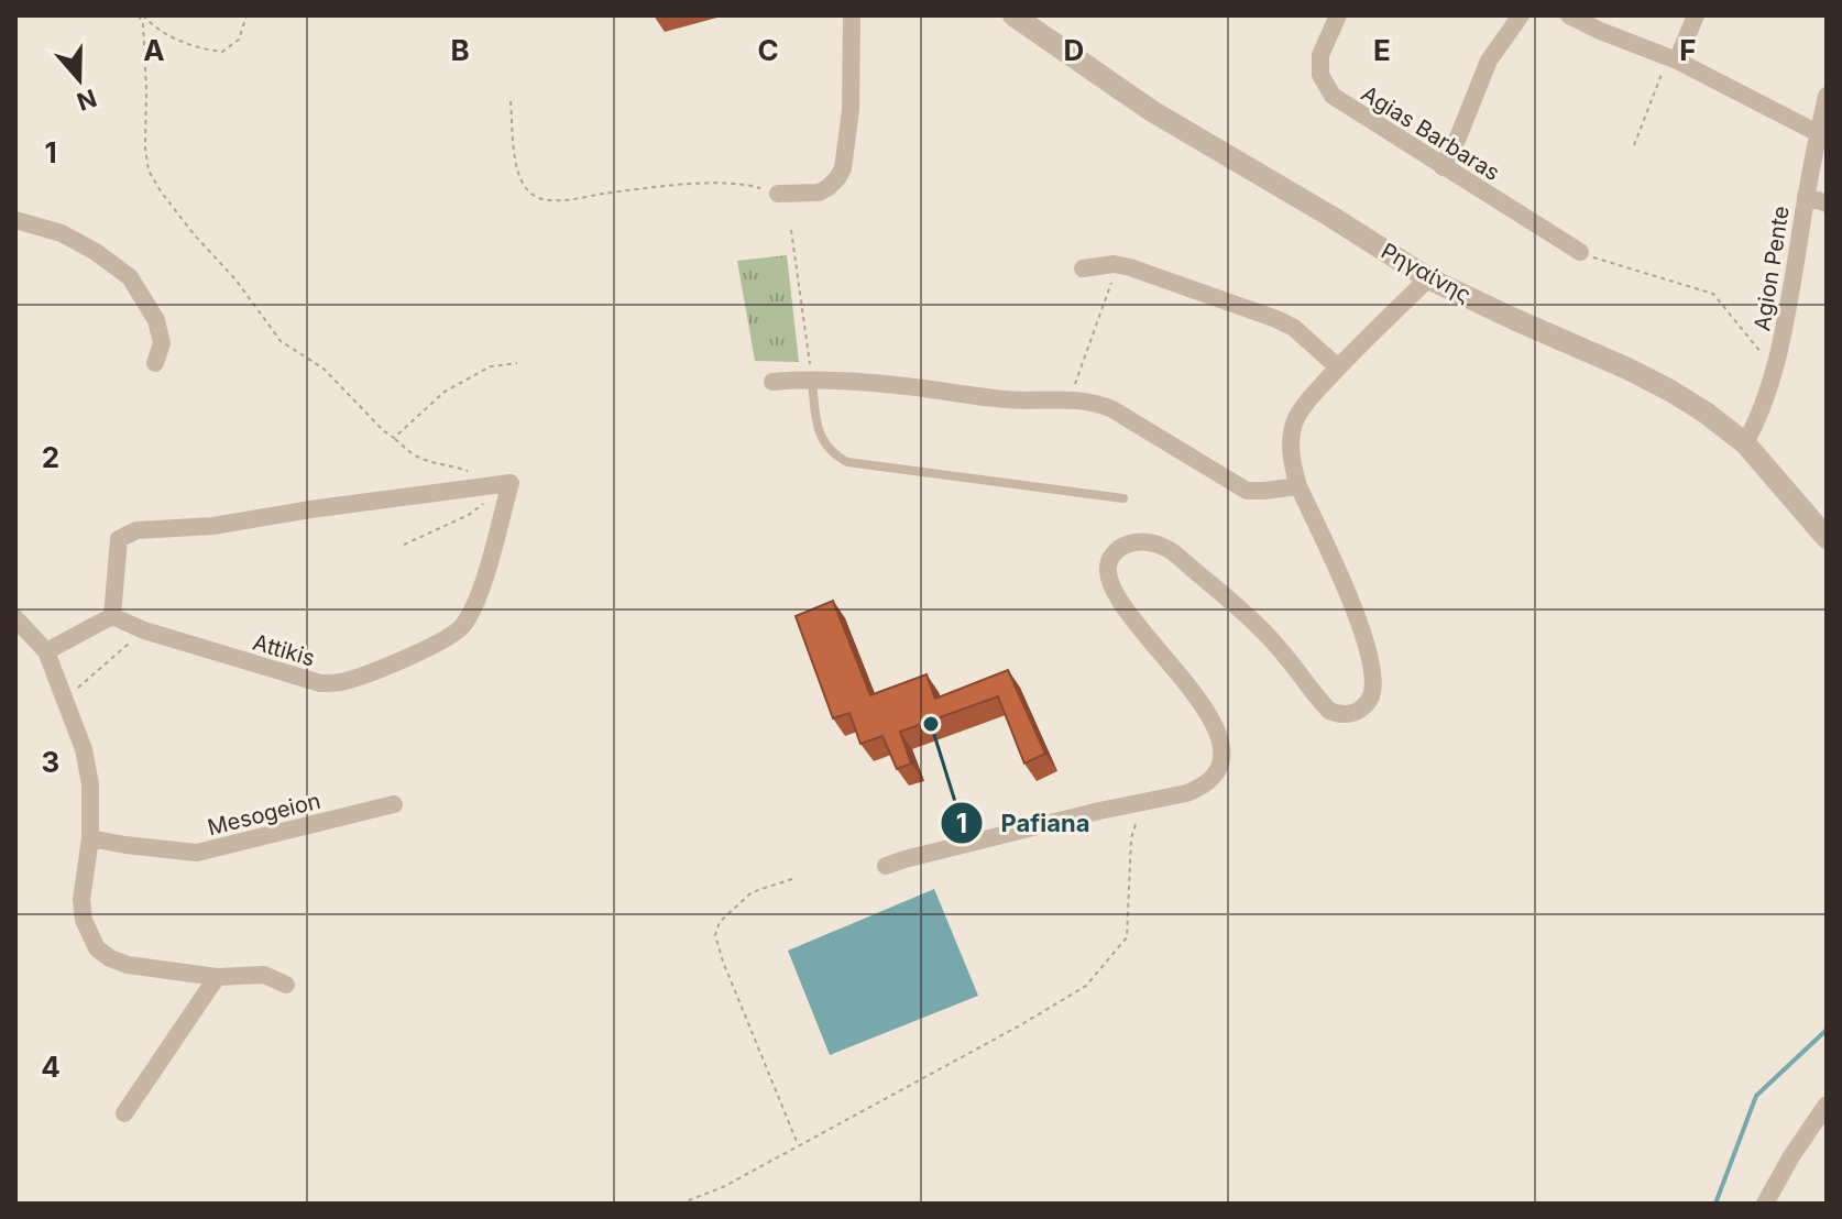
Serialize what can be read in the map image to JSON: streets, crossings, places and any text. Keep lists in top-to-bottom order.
{
  "streets": {
    "street": [
      "Agias Barbaras",
      "Agion Pente",
      "Ρηγαίνης",
      "Attikis",
      "Mesogeion"
    ]
  },
  "crossings": [
    ["Agion Pente", "Ρηγαίνης"]
  ],
  "places": ["Pafiana"],
  "north": "bottom",
  "grid": {
    "columns": [
      "A",
      "B",
      "C",
      "D",
      "E",
      "F"
    ],
    "rows": [
      "1",
      "2",
      "3",
      "4"
    ]
  }
}
